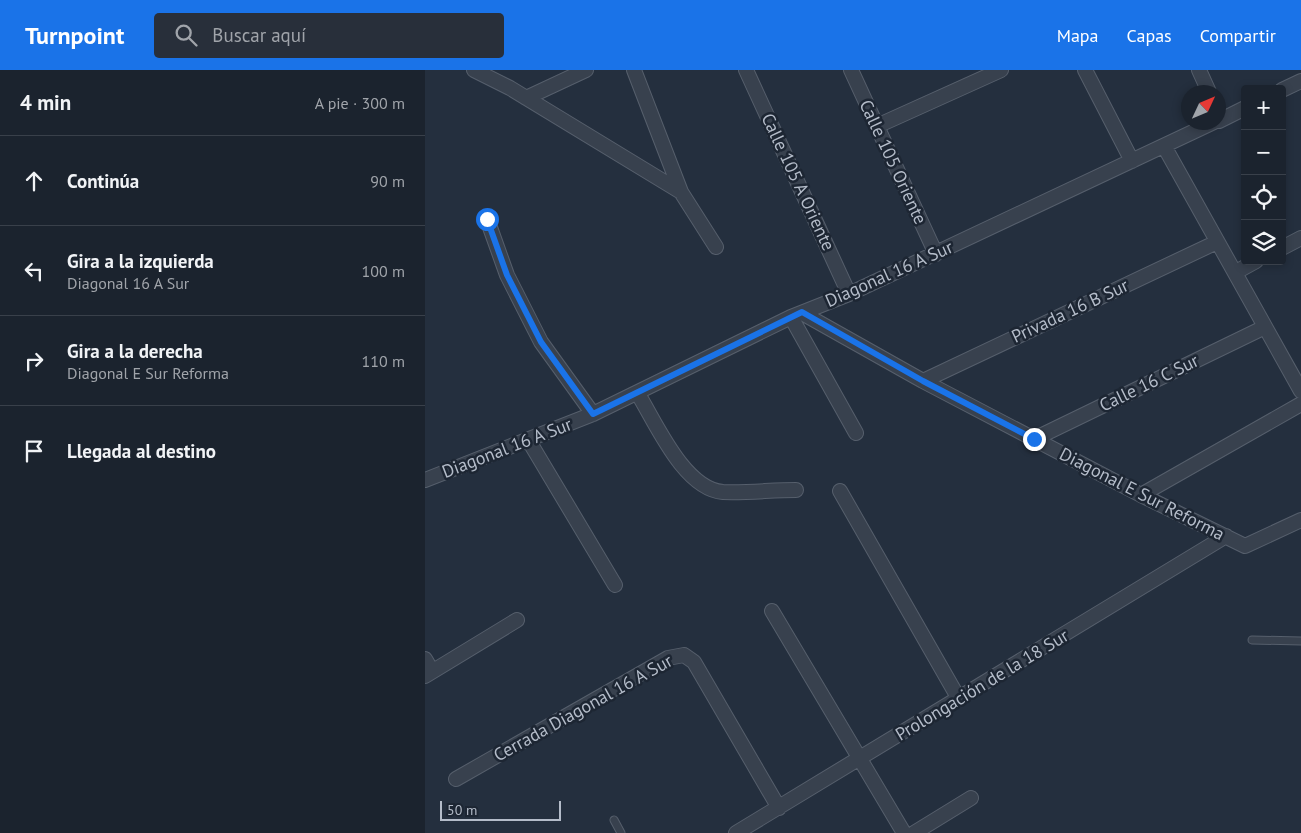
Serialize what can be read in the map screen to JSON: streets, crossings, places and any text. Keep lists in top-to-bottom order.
{
  "streets": {
    "street": [
      "Calle 105 Oriente",
      "Calle 105 A Oriente",
      "Diagonal 16 A Sur",
      "Privada 16 B Sur",
      "Calle 16 C Sur",
      "Diagonal E Sur Reforma",
      "Prolongación de la 18 Sur",
      "Cerrada Diagonal 16 A Sur"
    ]
  },
  "crossings": [
    ["Calle 105 Oriente", "Diagonal 16 A Sur"],
    ["Calle 105 A Oriente", "Diagonal 16 A Sur"],
    ["Diagonal 16 A Sur", "Diagonal E Sur Reforma"],
    ["Privada 16 B Sur", "Diagonal E Sur Reforma"],
    ["Calle 16 C Sur", "Diagonal E Sur Reforma"],
    ["Diagonal E Sur Reforma", "Prolongación de la 18 Sur"],
    ["Prolongación de la 18 Sur", "Cerrada Diagonal 16 A Sur"]
  ],
  "scale_bar": "50 m",
  "north": "top right",
  "page": {
    "header": "Turnpoint",
    "search": "Buscar aquí",
    "nav": ["Mapa", "Capas", "Compartir"],
    "heading": ["4 min", "A pie · 300 m"],
    "map_buttons": ["+", "−"],
    "list": [
      ["Continúa", "90 m"],
      ["Gira a la izquierda", "Diagonal 16 A Sur", "100 m"],
      ["Gira a la derecha", "Diagonal E Sur Reforma", "110 m"],
      "Llegada al destino"
    ],
    "scale": "50 m"
  }
}
